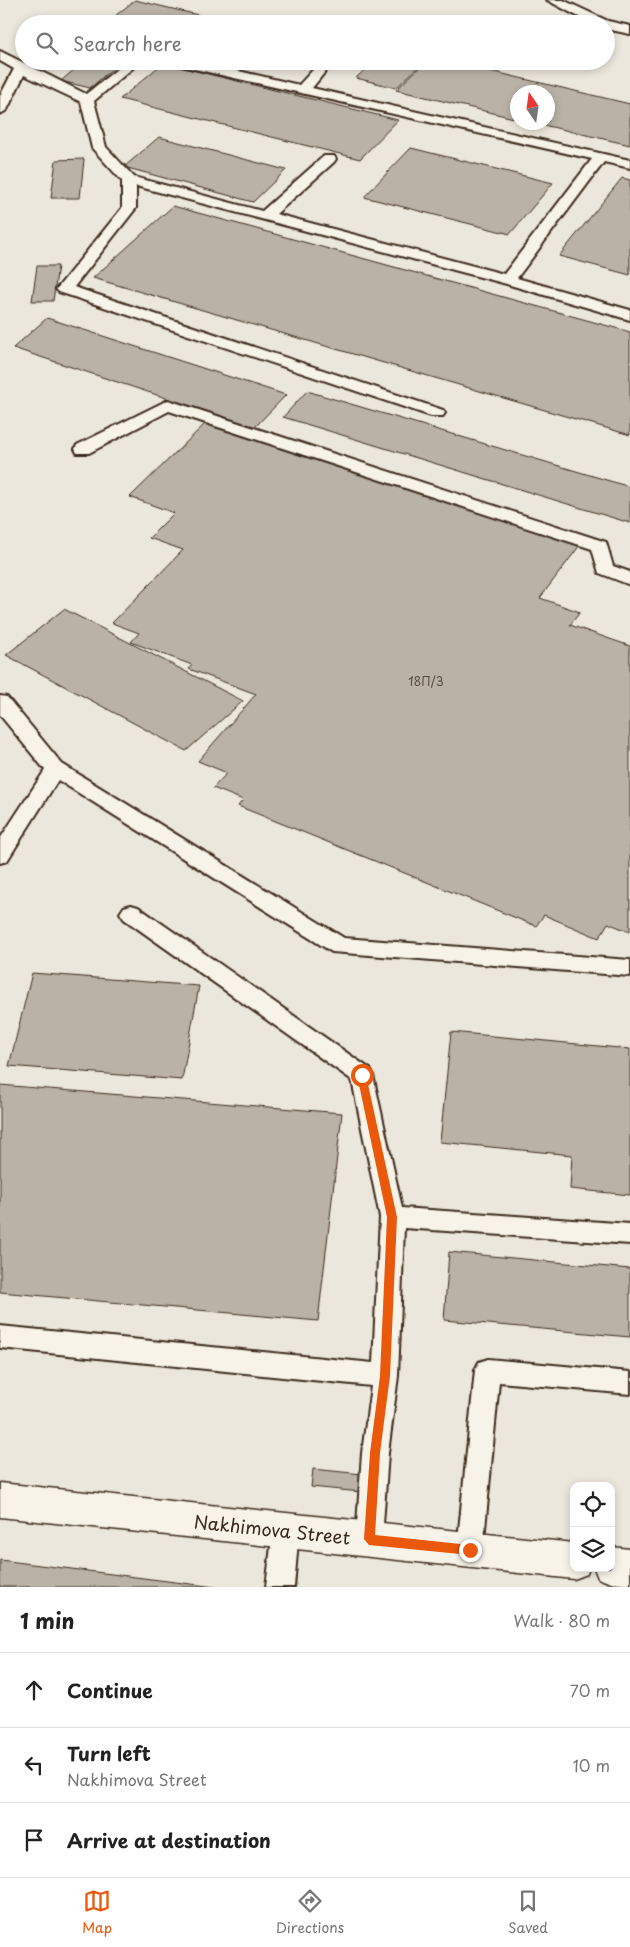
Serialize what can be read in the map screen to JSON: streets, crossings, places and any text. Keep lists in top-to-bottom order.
{
  "streets": {
    "street": ["Nakhimova Street"]
  },
  "house_numbers": ["18П/3"],
  "north": "top",
  "page": {
    "search": "Search here",
    "heading": ["1 min", "Walk · 80 m"],
    "list": [
      ["Continue", "70 m"],
      ["Turn left", "Nakhimova Street", "10 m"],
      "Arrive at destination"
    ],
    "nav": ["Map", "Directions", "Saved"]
  }
}
